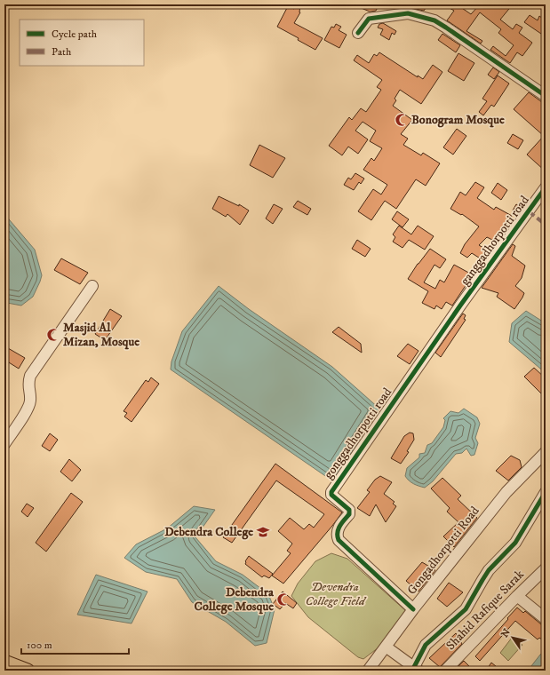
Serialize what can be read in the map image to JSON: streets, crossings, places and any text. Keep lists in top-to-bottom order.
{
  "streets": {
    "street": [
      "ganggadhorpotti road",
      "gonggadhorpotti road",
      "Gongadhorpotti Road",
      "Shahid Rafique Sarak"
    ]
  },
  "crossings": [
    ["ganggadhorpotti road", "gonggadhorpotti road"],
    ["gonggadhorpotti road", "Gongadhorpotti Road"]
  ],
  "parks": ["Devendra College Field"],
  "places": {
    "mosque": ["Bonogram Mosque", "Masjid Al Mizan, Mosque", "Debendra College Mosque"],
    "school or university": ["Debendra College"]
  },
  "legend": ["Cycle path", "Path"],
  "scale_bar": "100 m",
  "north": "top left"
}
